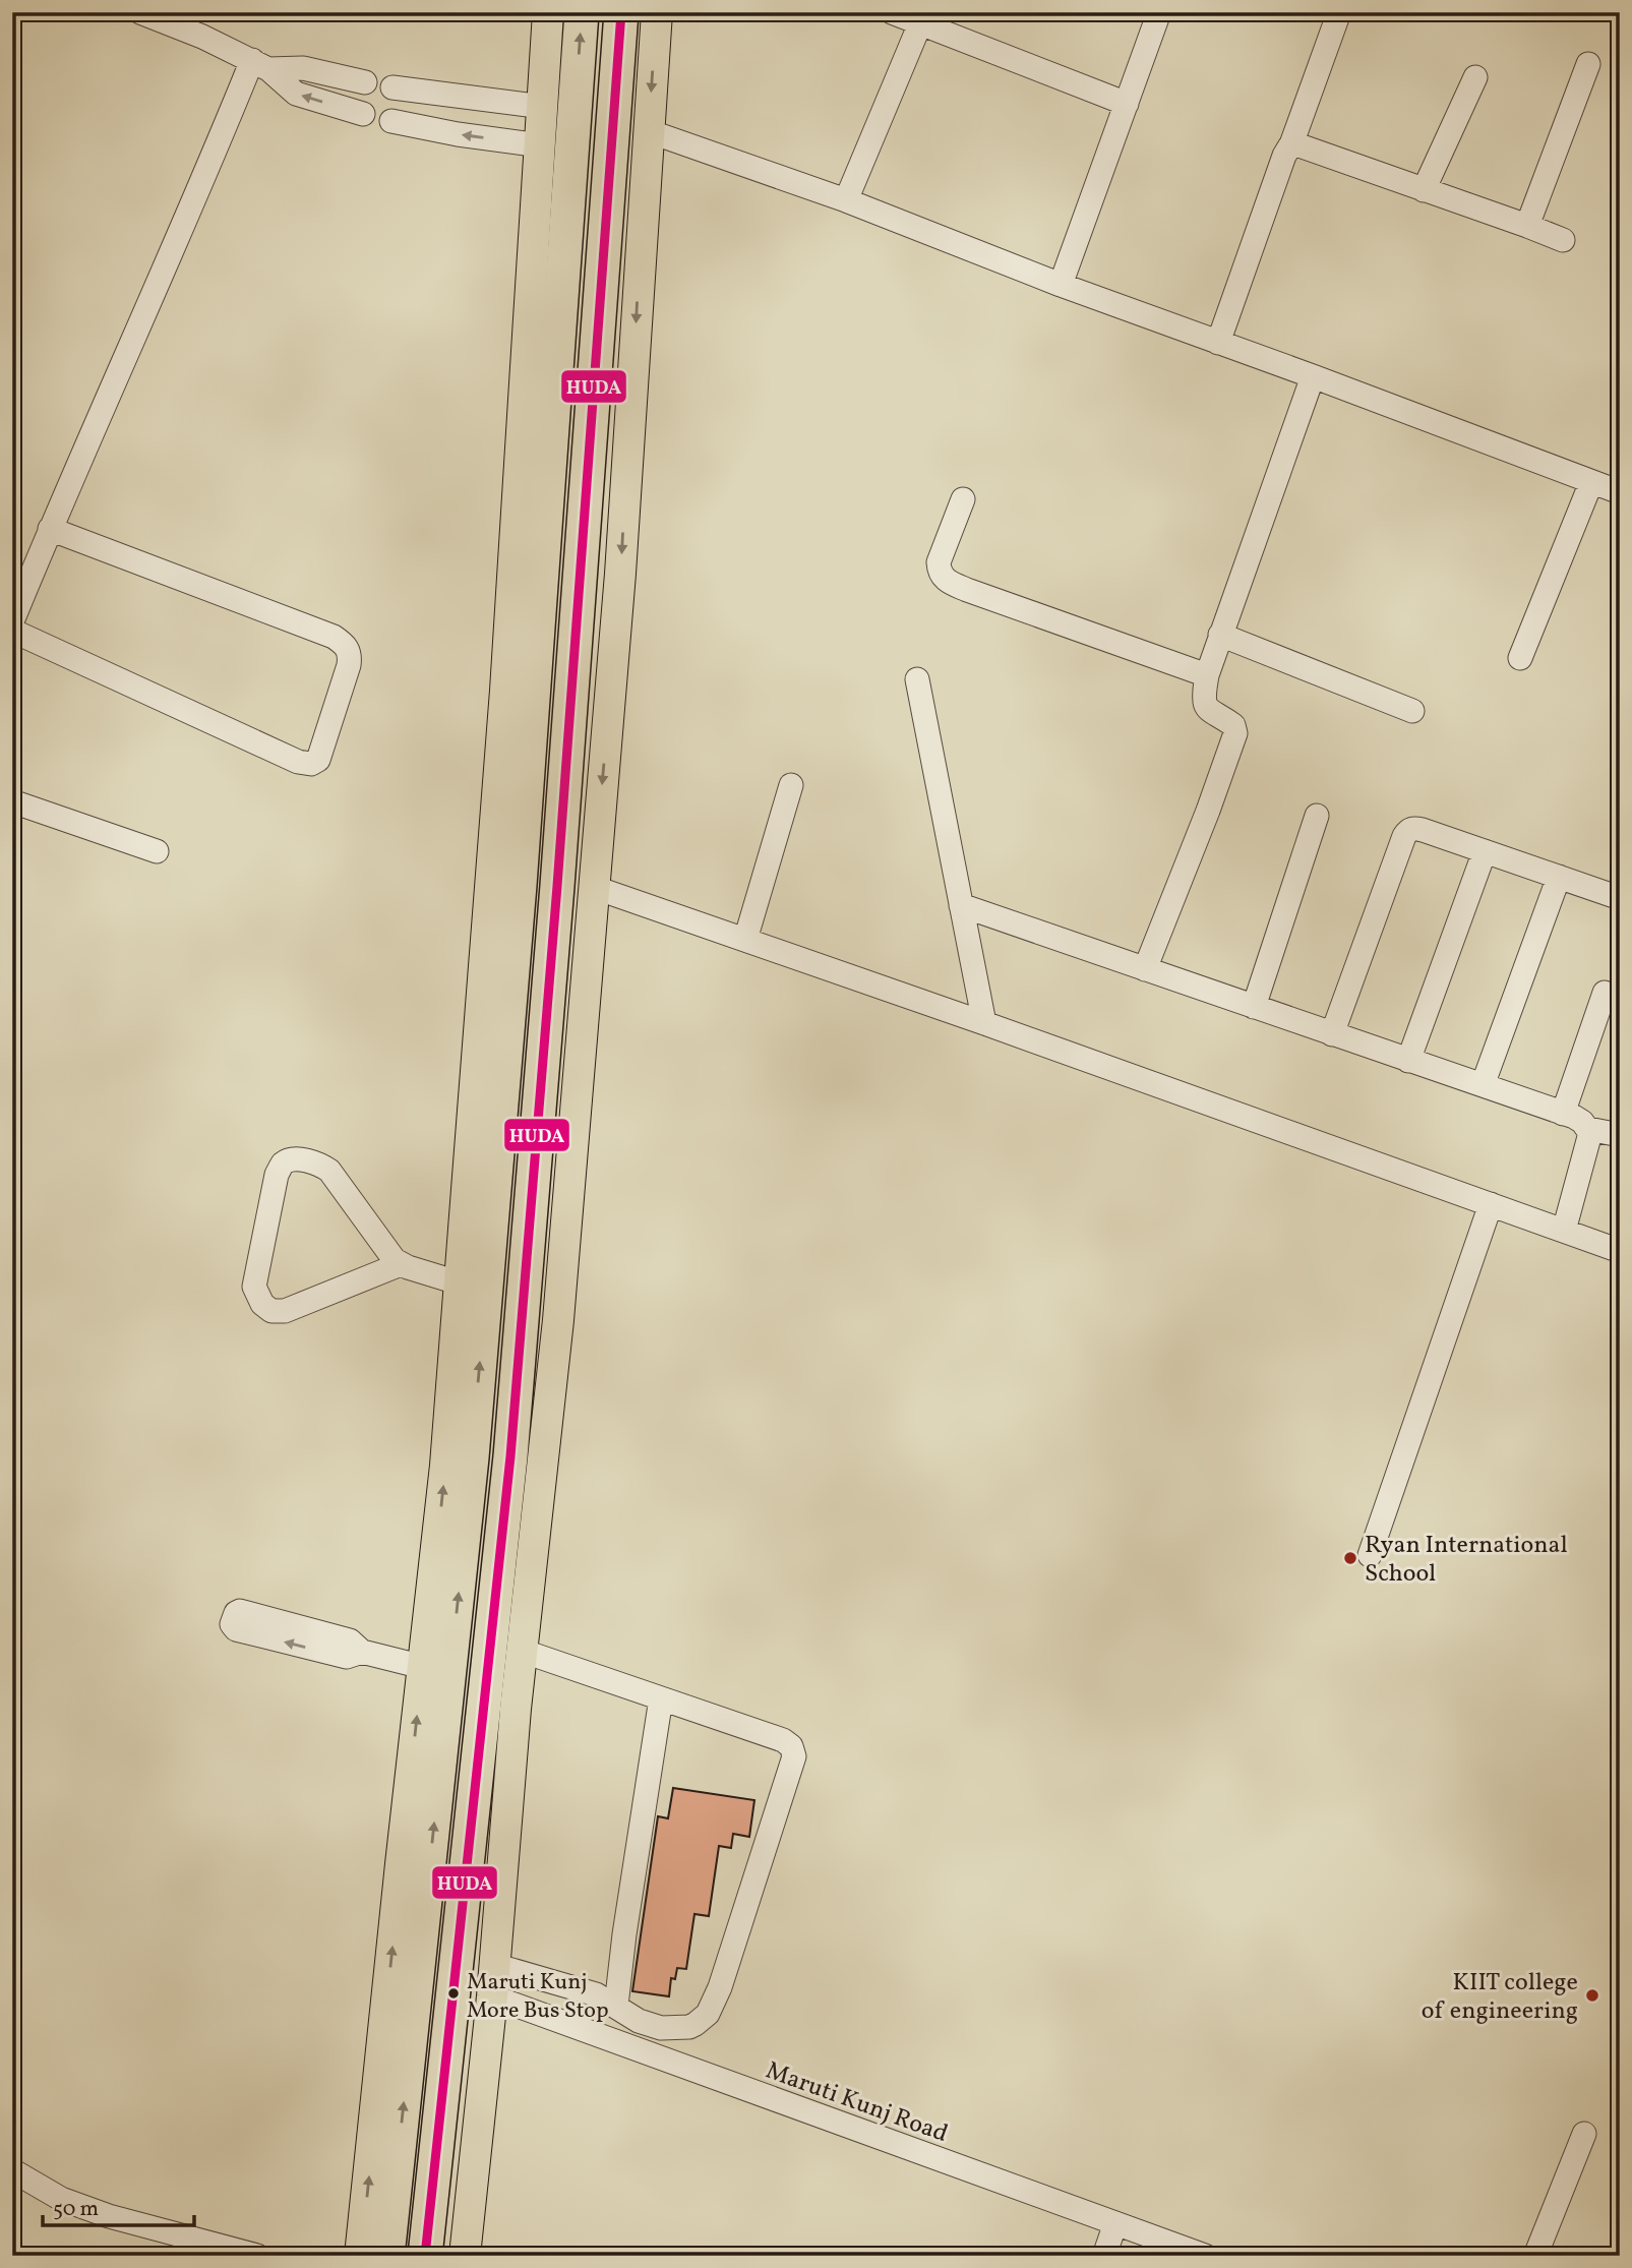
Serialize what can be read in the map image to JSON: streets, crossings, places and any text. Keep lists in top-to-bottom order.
{
  "streets": {
    "street": ["Maruti Kunj Road"]
  },
  "places": ["Ryan International School", "Maruti Kunj More Bus Stop", "KIIT college of engineering"],
  "lines": ["transit line HUDA"],
  "scale_bar": "50 m"
}
